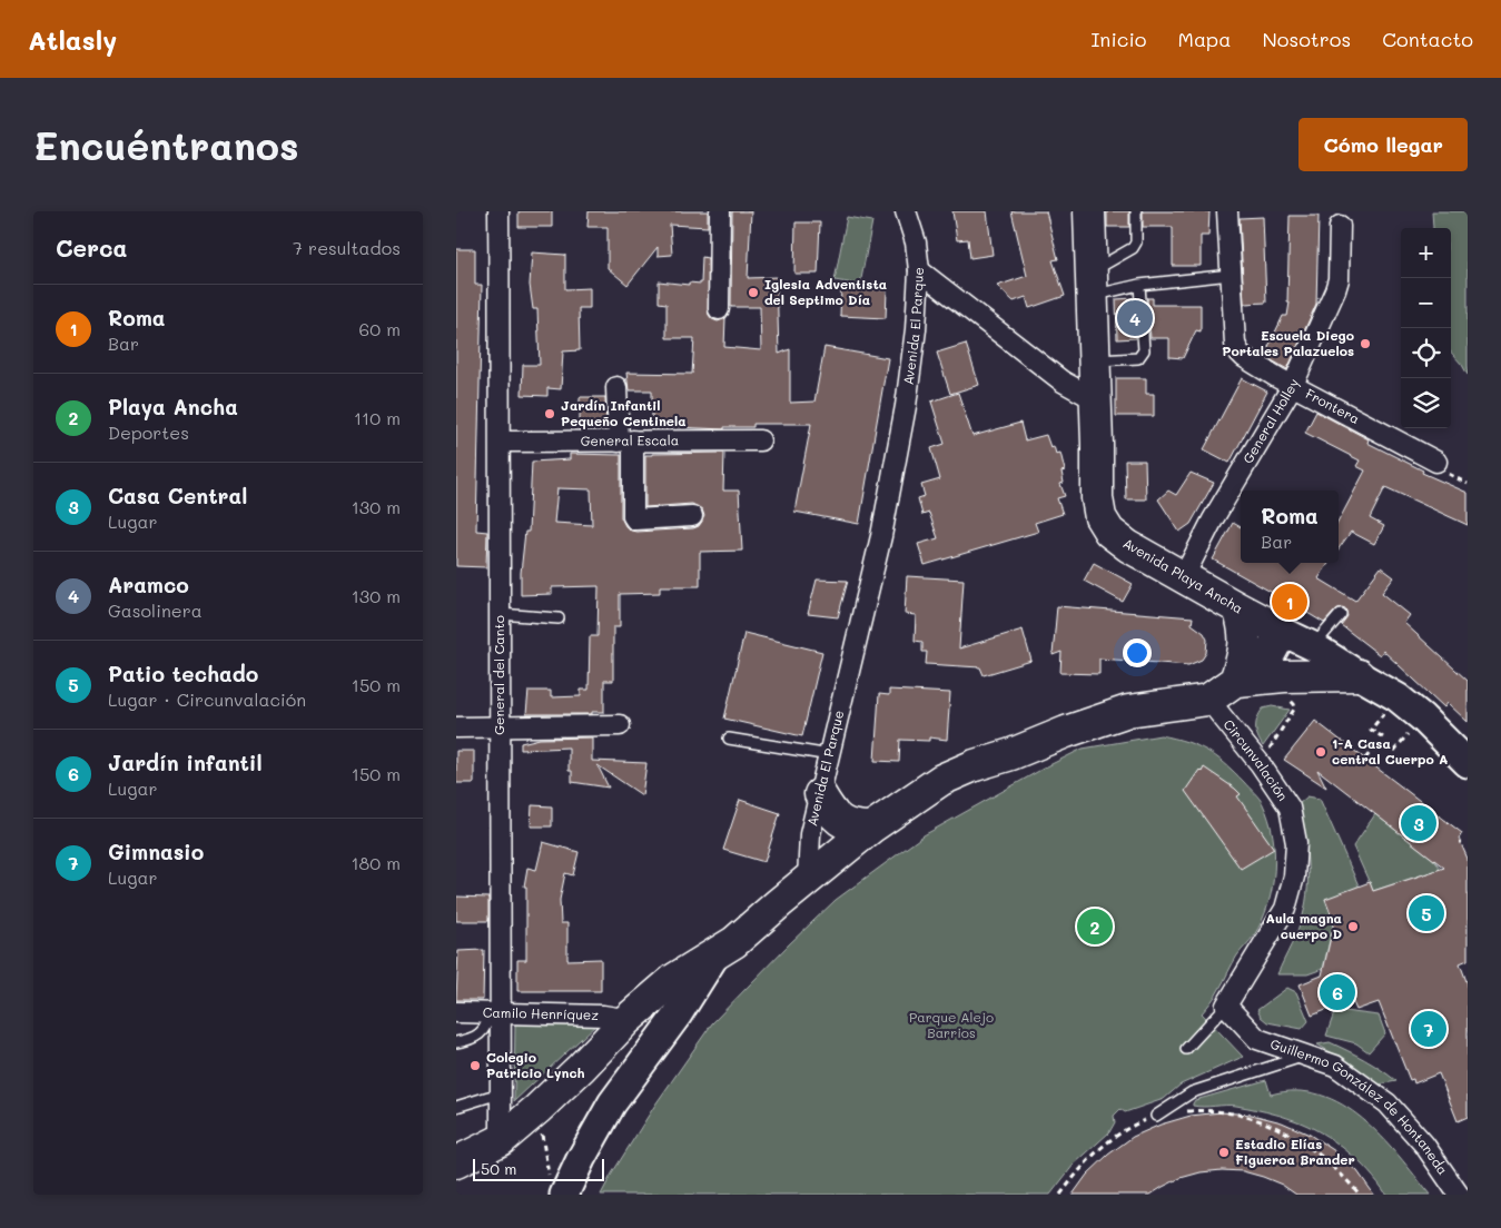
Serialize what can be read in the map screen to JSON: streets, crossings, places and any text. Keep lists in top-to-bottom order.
{
  "streets": {
    "main road": ["Avenida Playa Ancha"],
    "street": [
      "Avenida El Parque",
      "Frontera",
      "General Holley",
      "General Escala",
      "General del Canto",
      "Circunvalación",
      "Camilo Henríquez",
      "Guillermo González de Hontaneda"
    ]
  },
  "crossings": [
    ["Frontera", "General Holley"],
    ["General Holley", "Avenida Playa Ancha"],
    ["General Escala", "General del Canto"],
    ["General del Canto", "Camilo Henríquez"],
    ["Circunvalación", "Guillermo González de Hontaneda"]
  ],
  "parks": ["Parque Alejo Barrios"],
  "places": [
    "Iglesia Adventista del Septimo Día",
    "Escuela Diego Portales Palazuelos",
    "Jardín Infantil Pequeño Centinela",
    "1-A Casa central Cuerpo A",
    "Aula magna cuerpo D",
    "Colegio Patricio Lynch",
    "Estadio Elías Figueroa Brander"
  ],
  "scale_bar": "50 m",
  "page": {
    "header": "Atlasly",
    "nav": [
      "Inicio",
      "Mapa",
      "Nosotros",
      "Contacto"
    ],
    "buttons": "Cómo llegar",
    "title": "Encuéntranos",
    "heading": ["Cerca", "7 resultados"],
    "map_buttons": ["+", "−"],
    "list": [
      {
        "mark": "1",
        "name": "Roma",
        "note": "Bar",
        "value": "60 m"
      },
      {
        "mark": "2",
        "name": "Playa Ancha",
        "note": "Deportes",
        "value": "110 m"
      },
      {
        "mark": "3",
        "name": "Casa Central",
        "note": "Lugar",
        "value": "130 m"
      },
      {
        "mark": "4",
        "name": "Aramco",
        "note": "Gasolinera",
        "value": "130 m"
      },
      {
        "mark": "5",
        "name": "Patio techado",
        "note": "Lugar · Circunvalación",
        "value": "150 m"
      },
      {
        "mark": "6",
        "name": "Jardín infantil",
        "note": "Lugar",
        "value": "150 m"
      },
      {
        "mark": "7",
        "name": "Gimnasio",
        "note": "Lugar",
        "value": "180 m"
      }
    ],
    "pins": [
      "4",
      "1",
      "3",
      "5",
      "2",
      "6",
      "7"
    ],
    "popup": ["Roma", "Bar"],
    "scale": "50 m"
  }
}
